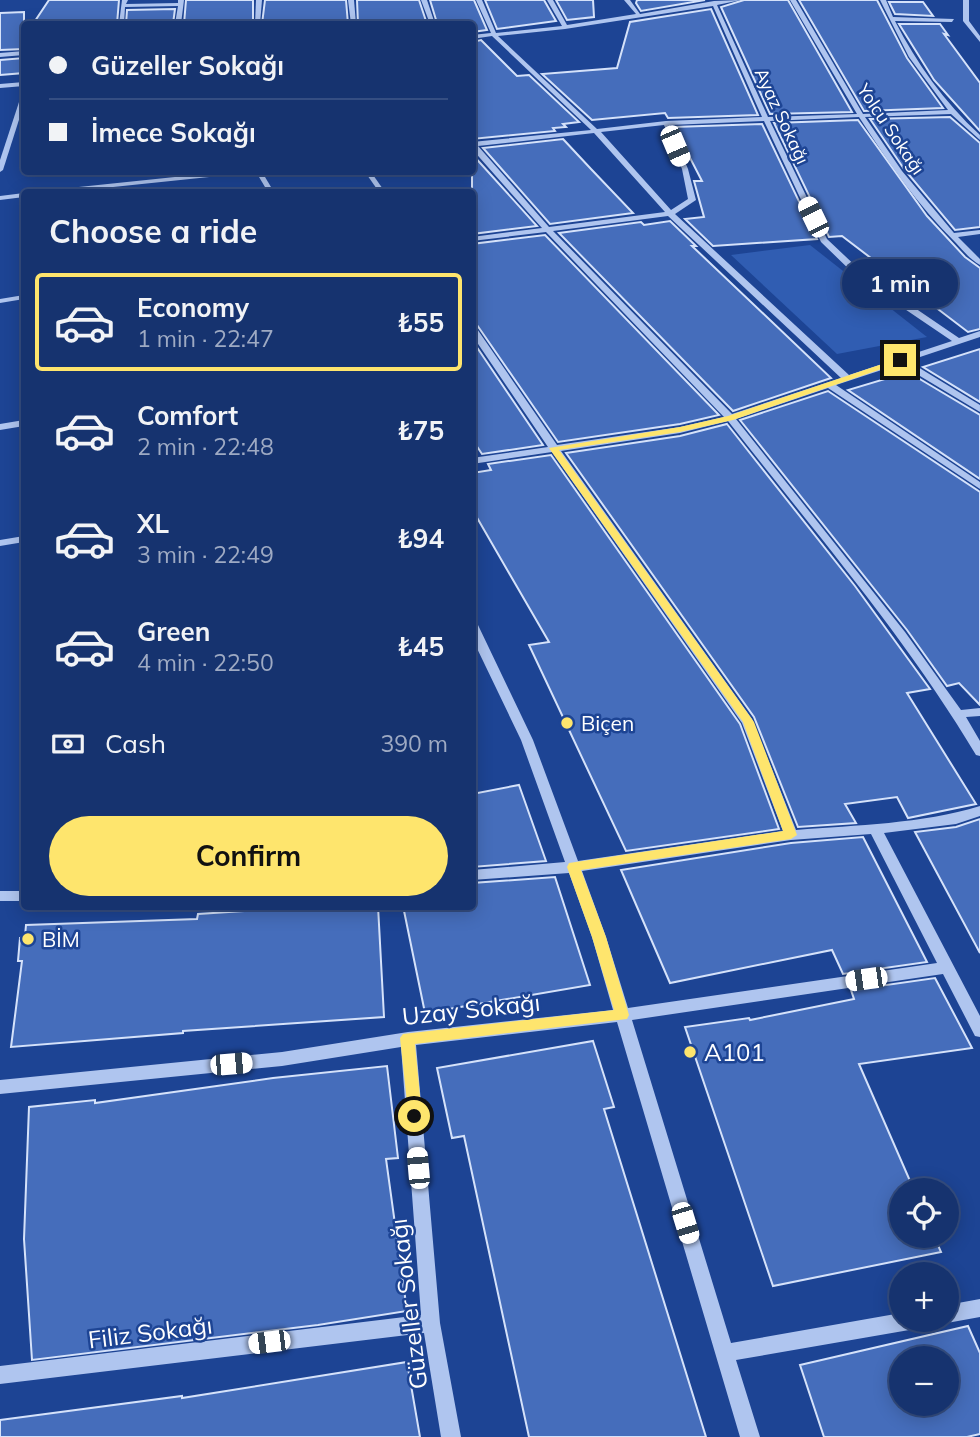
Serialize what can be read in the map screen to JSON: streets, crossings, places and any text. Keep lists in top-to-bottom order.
{
  "streets": {
    "street": [
      "Ayaz Sokağı",
      "Yolcu Sokağı",
      "Uzay Sokağı",
      "Güzeller Sokağı",
      "Filiz Sokağı"
    ]
  },
  "crossings": [
    ["Uzay Sokağı", "Güzeller Sokağı"],
    ["Güzeller Sokağı", "Filiz Sokağı"]
  ],
  "places": ["Biçen", "BİM", "A101"],
  "page": {
    "banner": ["Güzeller Sokağı", "İmece Sokağı"],
    "heading": "Choose a ride",
    "bubble": "1 min",
    "list": [
      {
        "name": "Economy",
        "note": "1 min · 22:47",
        "value": "₺55"
      },
      {
        "name": "Comfort",
        "note": "2 min · 22:48",
        "value": "₺75"
      },
      {
        "name": "XL",
        "note": "3 min · 22:49",
        "value": "₺94"
      },
      {
        "name": "Green",
        "note": "4 min · 22:50",
        "value": "₺45"
      }
    ],
    "pay": ["Cash", "390 m"],
    "buttons": "Confirm",
    "map_buttons": ["+", "−"]
  }
}
